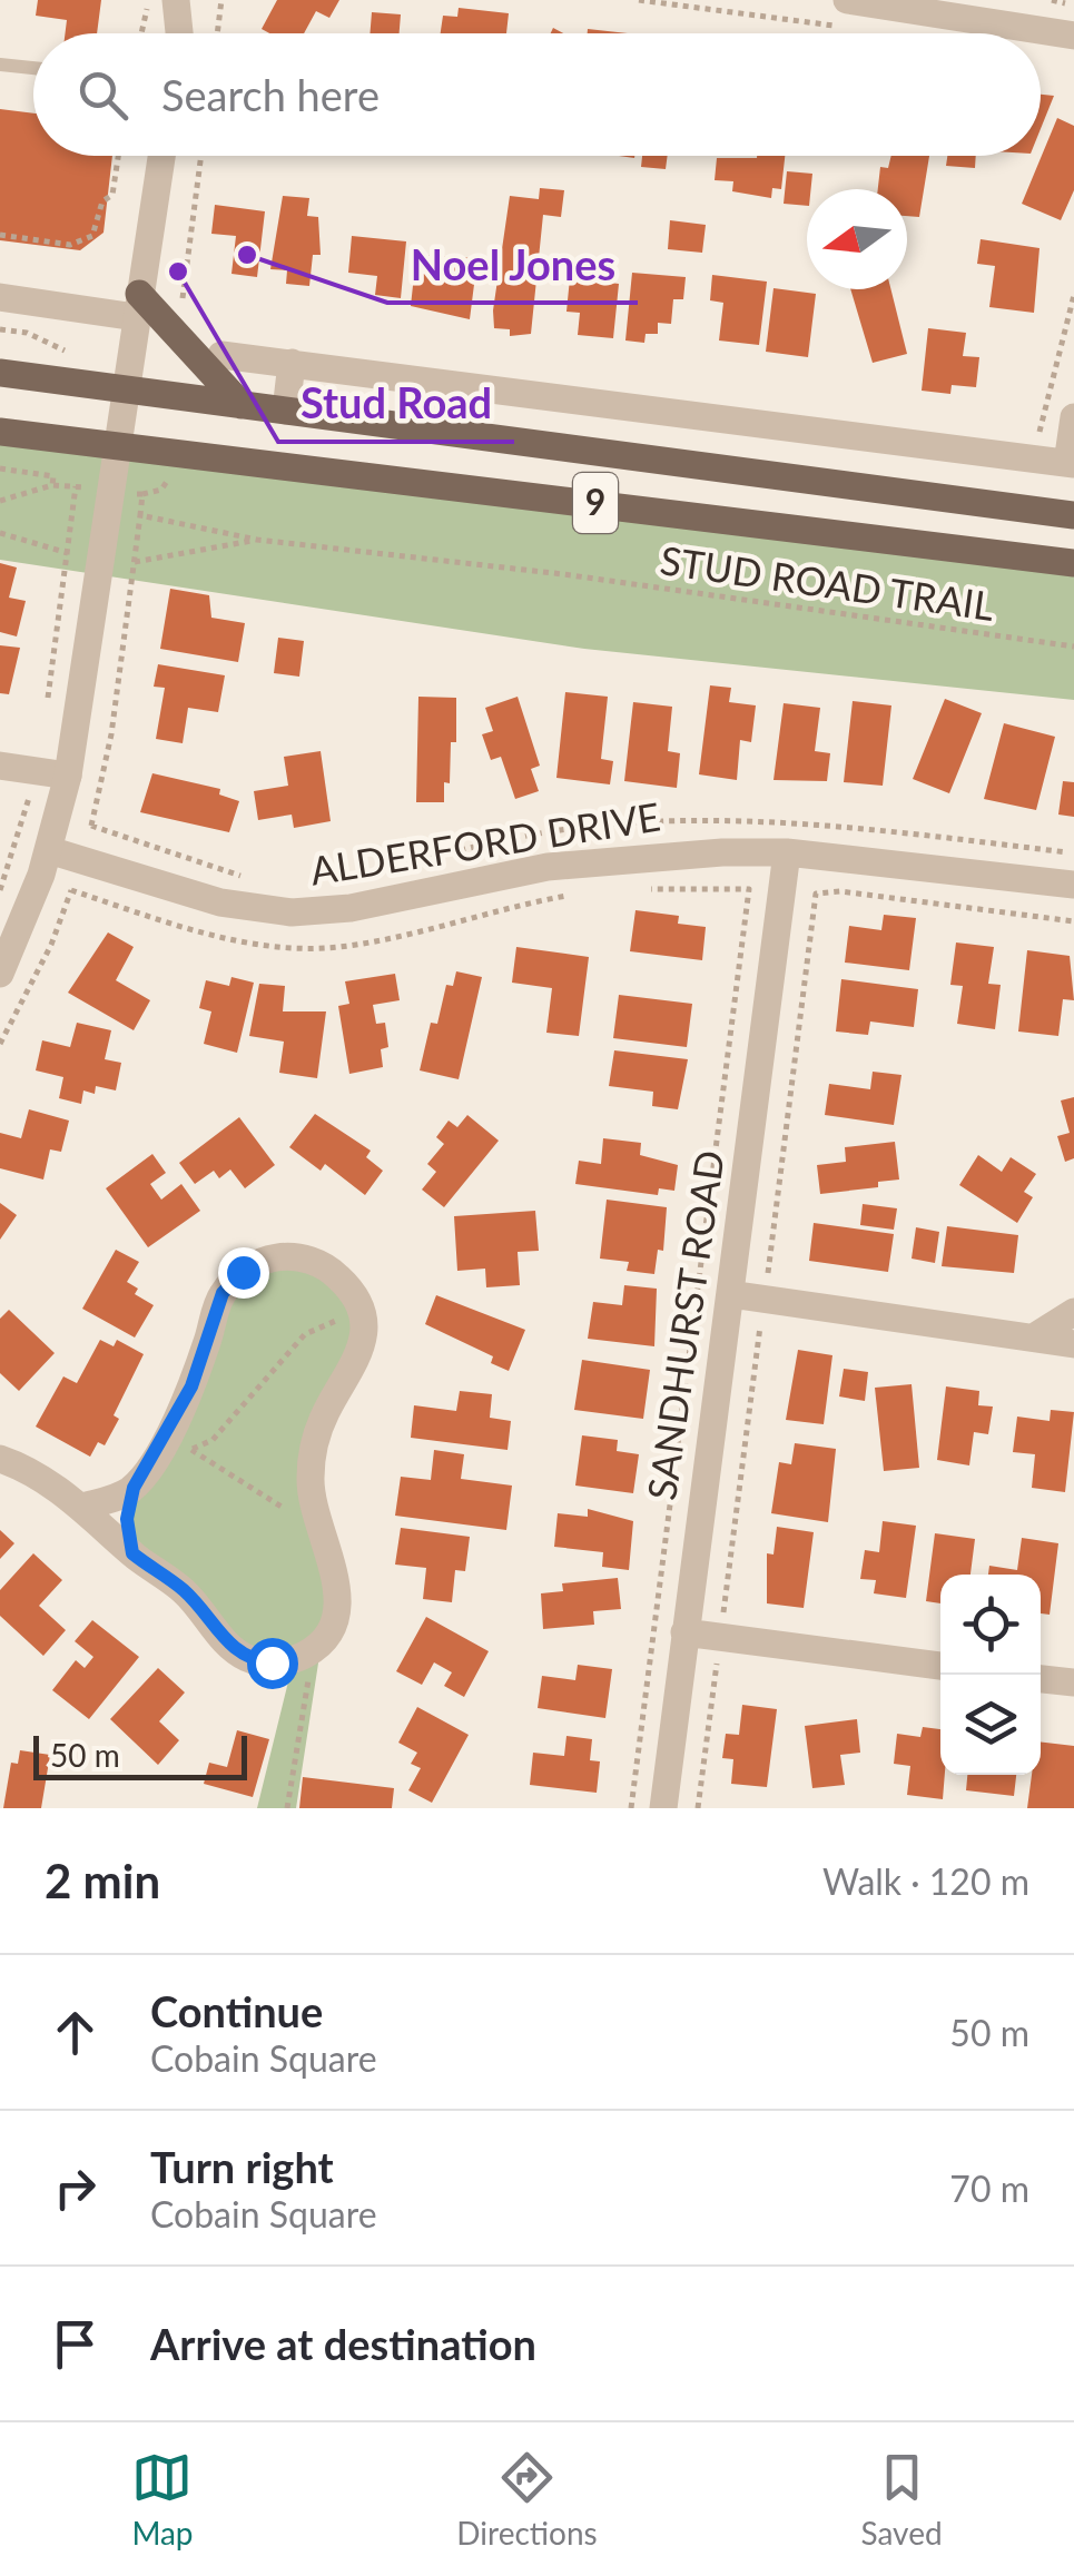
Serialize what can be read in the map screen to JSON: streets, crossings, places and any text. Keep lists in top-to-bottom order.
{
  "streets": {
    "main road": ["9"],
    "street": ["ALDERFORD DRIVE", "SANDHURST ROAD"],
    "path": ["STUD ROAD TRAIL"]
  },
  "crossings": [
    ["ALDERFORD DRIVE", "SANDHURST ROAD"]
  ],
  "places": ["Noel Jones", "Stud Road"],
  "scale_bar": "50 m",
  "north": "left",
  "page": {
    "search": "Search here",
    "scale": "50 m",
    "heading": ["2 min", "Walk · 120 m"],
    "list": [
      ["Continue", "Cobain Square", "50 m"],
      ["Turn right", "Cobain Square", "70 m"],
      "Arrive at destination"
    ],
    "nav": ["Map", "Directions", "Saved"]
  }
}
